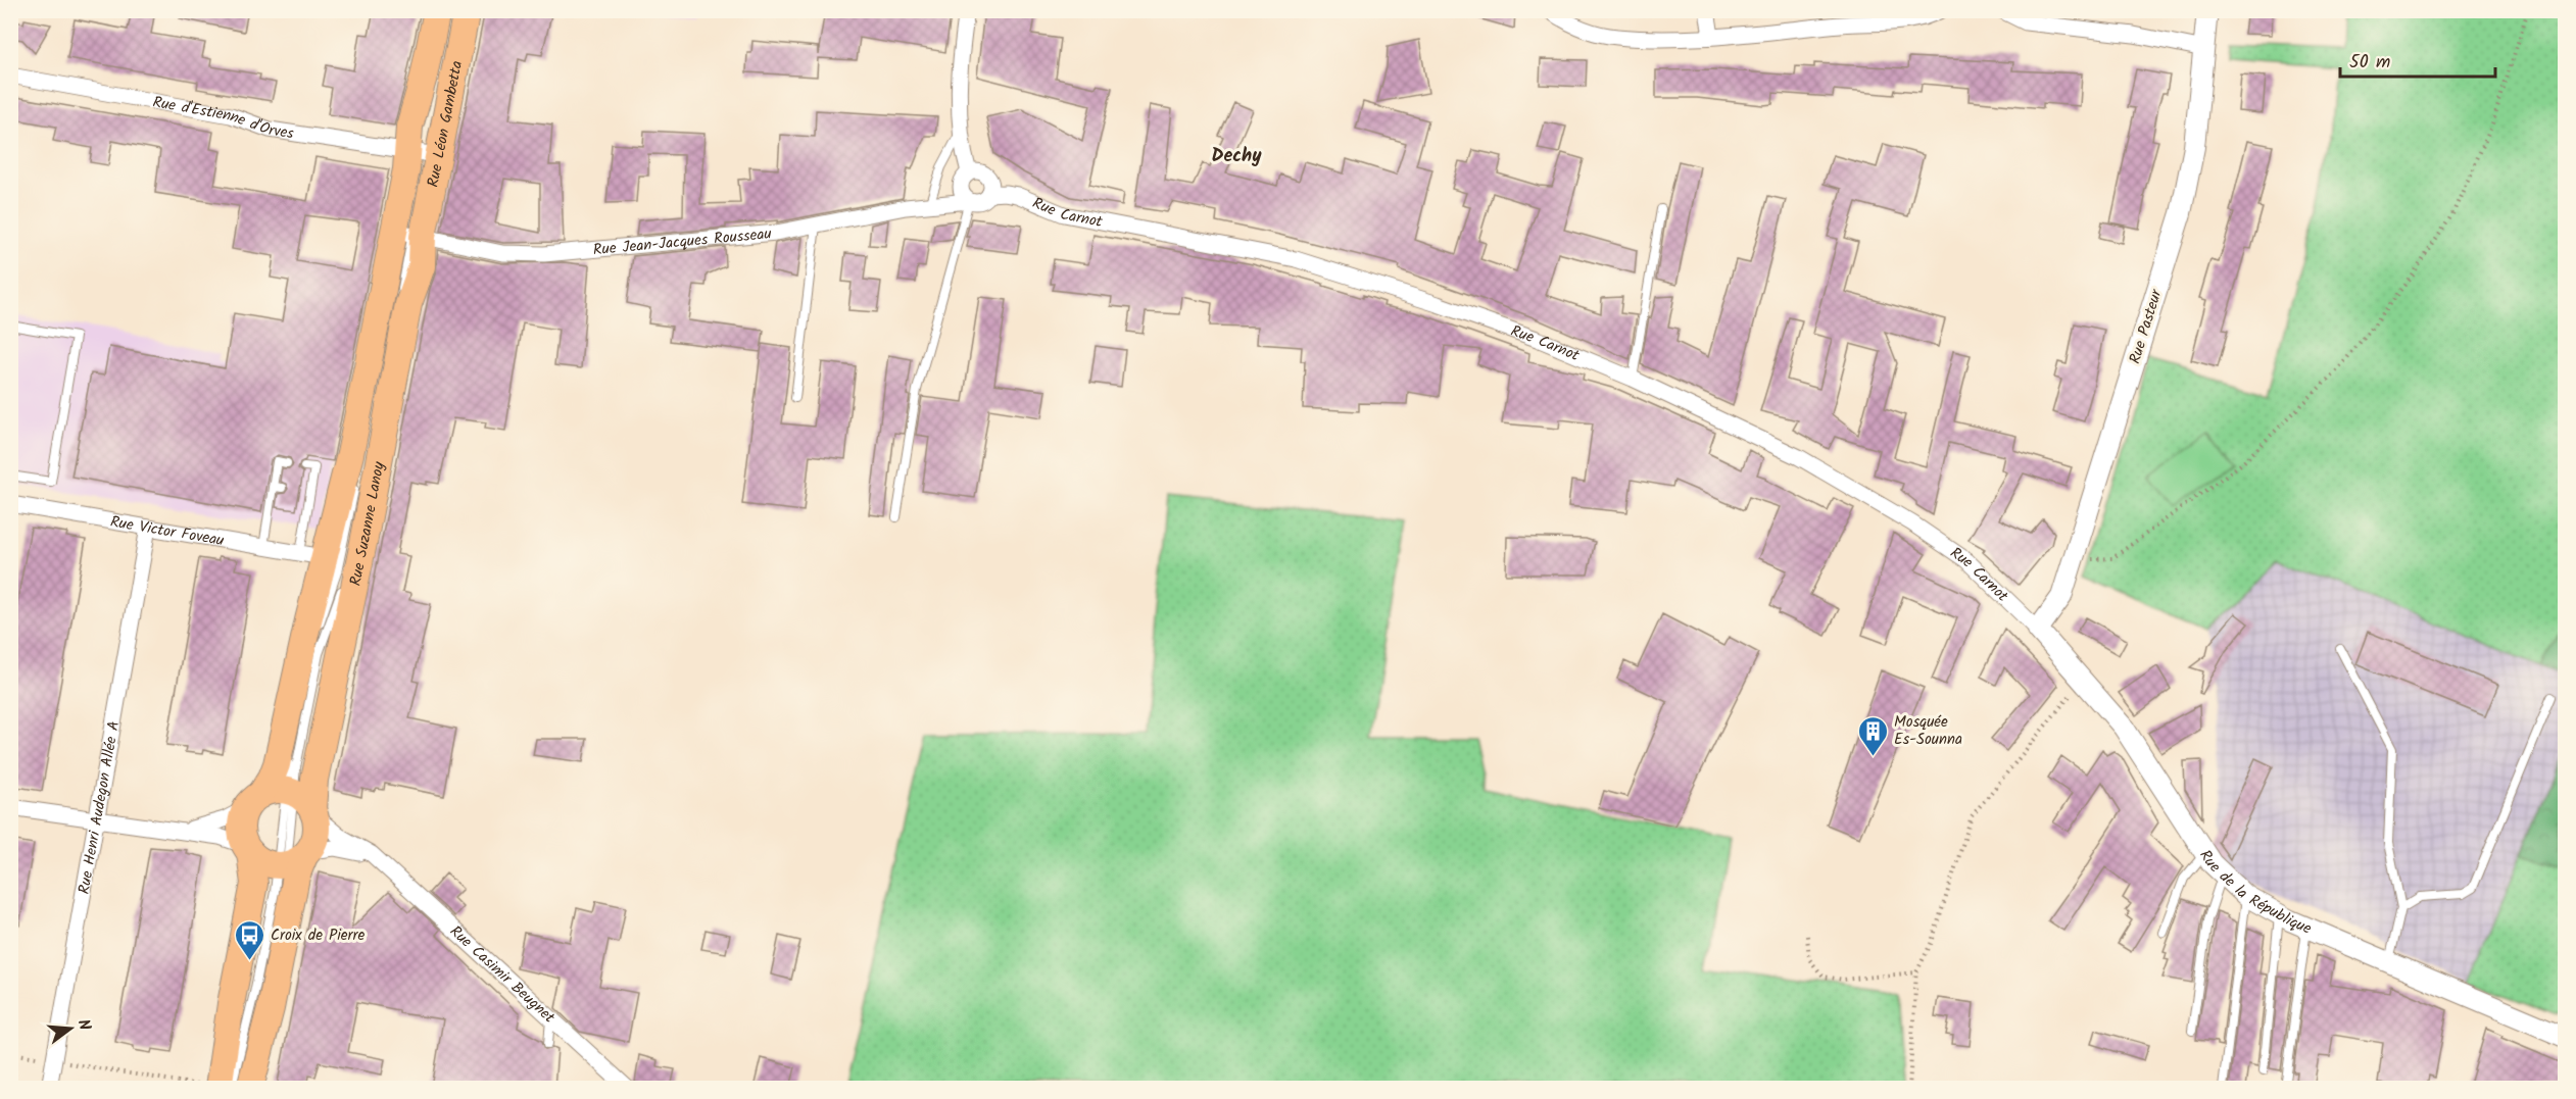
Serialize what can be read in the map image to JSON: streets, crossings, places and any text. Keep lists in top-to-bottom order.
{
  "streets": {
    "main road": ["Rue Léon Gambetta", "Rue Suzanne Lanoy"],
    "street": [
      "Rue d'Estienne d'Orves",
      "Rue Carnot",
      "Rue Jean-Jacques Rousseau",
      "Rue Pasteur",
      "Rue Victor Foveau",
      "Rue Henri Audegon Allée A",
      "Rue de la République",
      "Rue Casimir Beugnet"
    ]
  },
  "crossings": [
    ["Rue d'Estienne d'Orves", "Rue Léon Gambetta"],
    ["Rue Léon Gambetta", "Rue Jean-Jacques Rousseau"],
    ["Rue Léon Gambetta", "Rue Suzanne Lanoy"],
    ["Rue Carnot", "Rue Jean-Jacques Rousseau"],
    ["Rue Carnot", "Rue Pasteur"],
    ["Rue Carnot", "Rue de la République"],
    ["Rue Jean-Jacques Rousseau", "Rue Suzanne Lanoy"],
    ["Rue Pasteur", "Rue de la République"],
    ["Rue Suzanne Lanoy", "Rue Victor Foveau"],
    ["Rue Suzanne Lanoy", "Rue Casimir Beugnet"],
    ["Rue Victor Foveau", "Rue Henri Audegon Allée A"]
  ],
  "districts": ["Dechy"],
  "places": {
    "building": ["Mosquée Es-Sounna"],
    "bus stop": ["Croix de Pierre"]
  },
  "scale_bar": "50 m",
  "north": "right"
}
